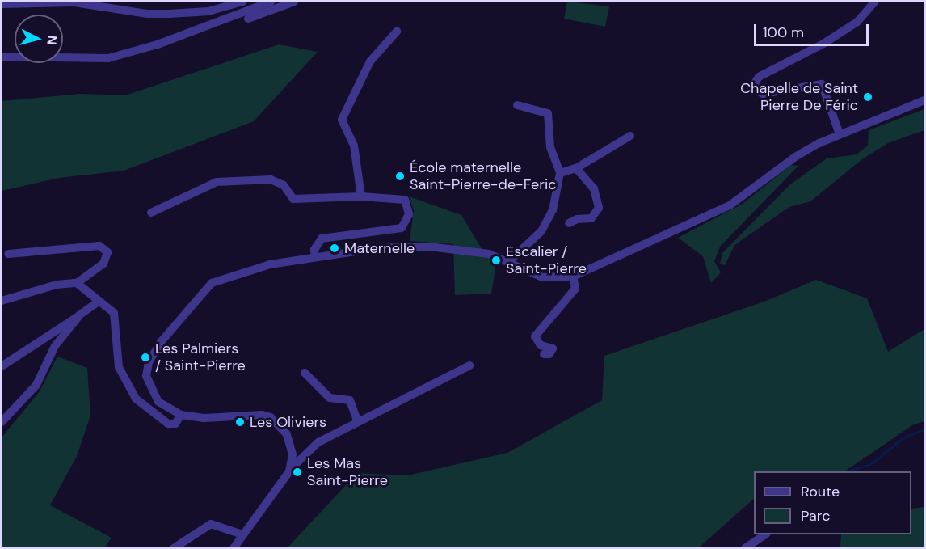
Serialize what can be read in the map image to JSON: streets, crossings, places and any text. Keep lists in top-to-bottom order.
{
  "places": [
    "Chapelle de Saint Pierre De Féric",
    "École maternelle Saint-Pierre-de-Feric",
    "Maternelle",
    "Escalier / Saint-Pierre",
    "Les Palmiers / Saint-Pierre",
    "Les Oliviers",
    "Les Mas Saint-Pierre"
  ],
  "legend": ["Route", "Parc"],
  "scale_bar": "100 m",
  "north": "right"
}
